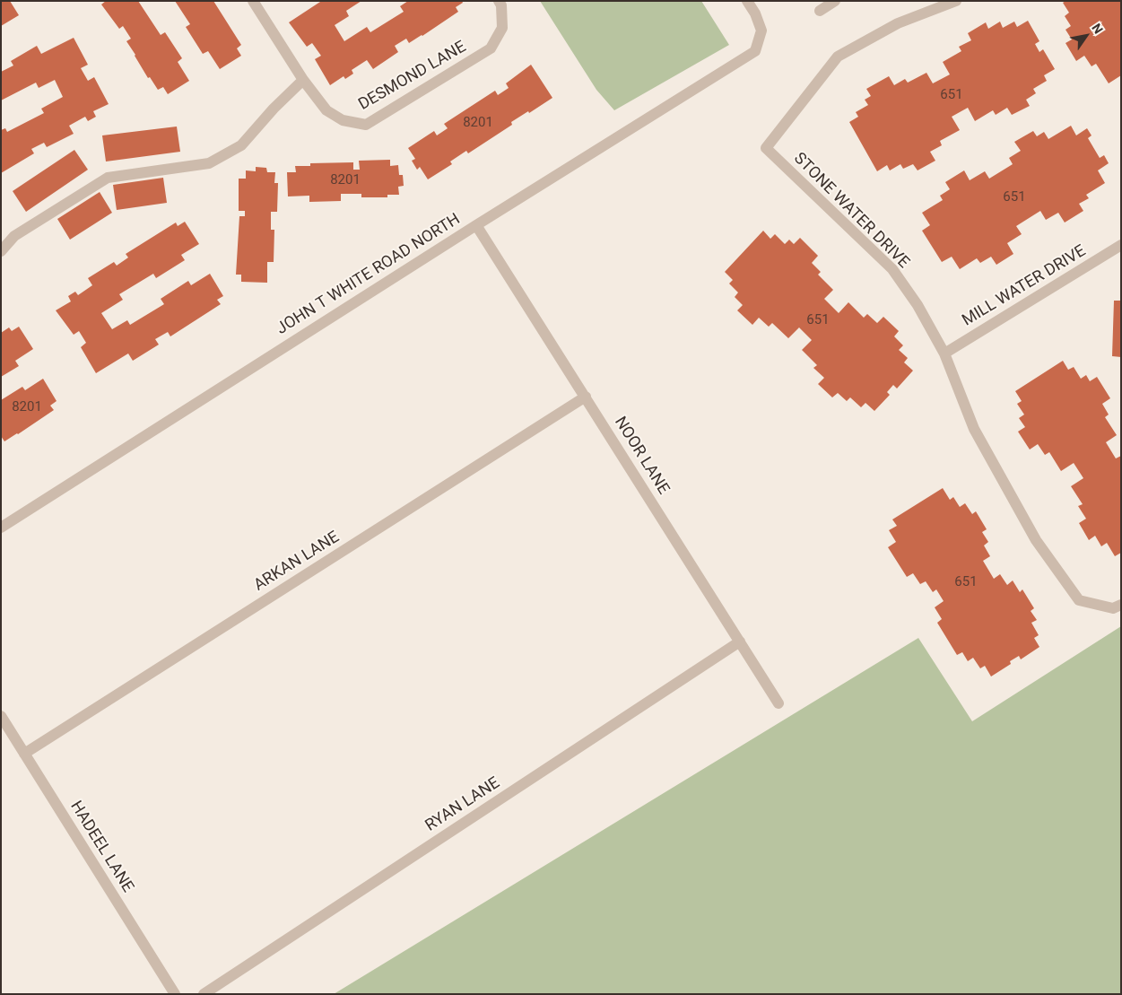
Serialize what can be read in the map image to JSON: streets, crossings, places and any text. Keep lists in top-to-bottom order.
{
  "streets": {
    "street": [
      "DESMOND LANE",
      "STONE WATER DRIVE",
      "JOHN T WHITE ROAD NORTH",
      "MILL WATER DRIVE",
      "NOOR LANE",
      "ARKAN LANE",
      "RYAN LANE",
      "HADEEL LANE"
    ]
  },
  "crossings": [
    ["STONE WATER DRIVE", "MILL WATER DRIVE"],
    ["JOHN T WHITE ROAD NORTH", "NOOR LANE"],
    ["NOOR LANE", "ARKAN LANE"],
    ["NOOR LANE", "RYAN LANE"],
    ["ARKAN LANE", "HADEEL LANE"]
  ],
  "house_numbers": [
    "651",
    "8201",
    "8201",
    "651",
    "651",
    "8201",
    "651"
  ],
  "north": "top right"
}
